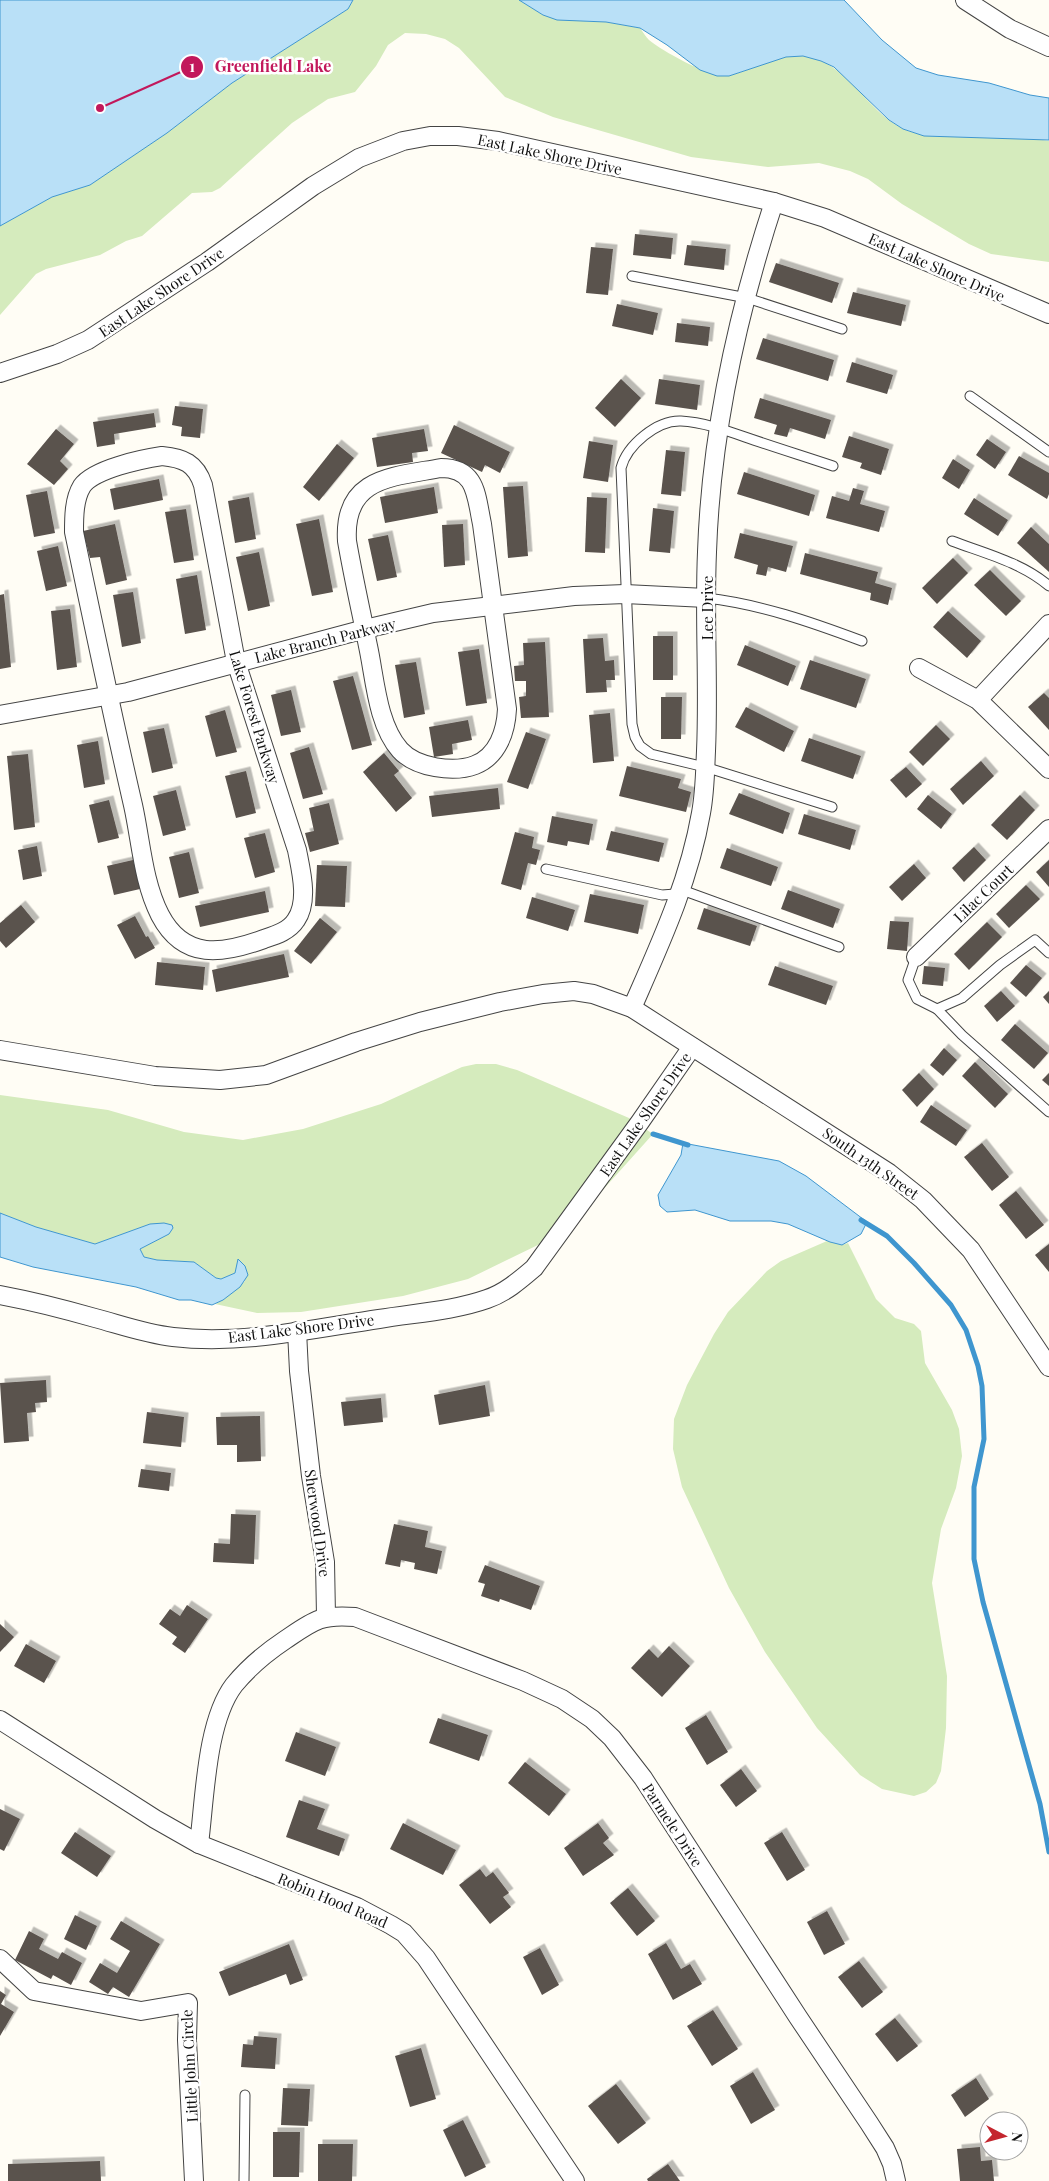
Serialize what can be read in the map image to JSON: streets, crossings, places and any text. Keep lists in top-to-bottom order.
{
  "streets": {
    "street": [
      "East Lake Shore Drive",
      "Lee Drive",
      "Lake Branch Parkway",
      "Lake Forest Parkway",
      "Lilac Court",
      "South 13th Street",
      "Sherwood Drive",
      "Parmele Drive",
      "Robin Hood Road",
      "Little John Circle"
    ]
  },
  "crossings": [
    ["East Lake Shore Drive", "Lee Drive"],
    ["East Lake Shore Drive", "South 13th Street"],
    ["East Lake Shore Drive", "Sherwood Drive"],
    ["Lake Branch Parkway", "Lake Forest Parkway"],
    ["Sherwood Drive", "Parmele Drive"]
  ],
  "places": ["Greenfield Lake"],
  "north": "right"
}
